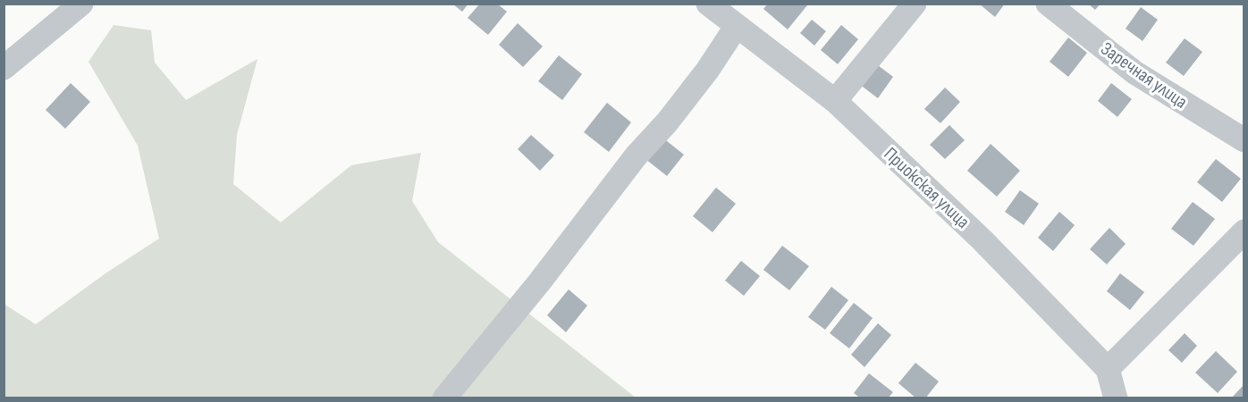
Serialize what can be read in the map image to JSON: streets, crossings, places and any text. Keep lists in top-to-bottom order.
{
  "streets": {
    "street": ["Заречная улица", "Приокская улица"]
  }
}
